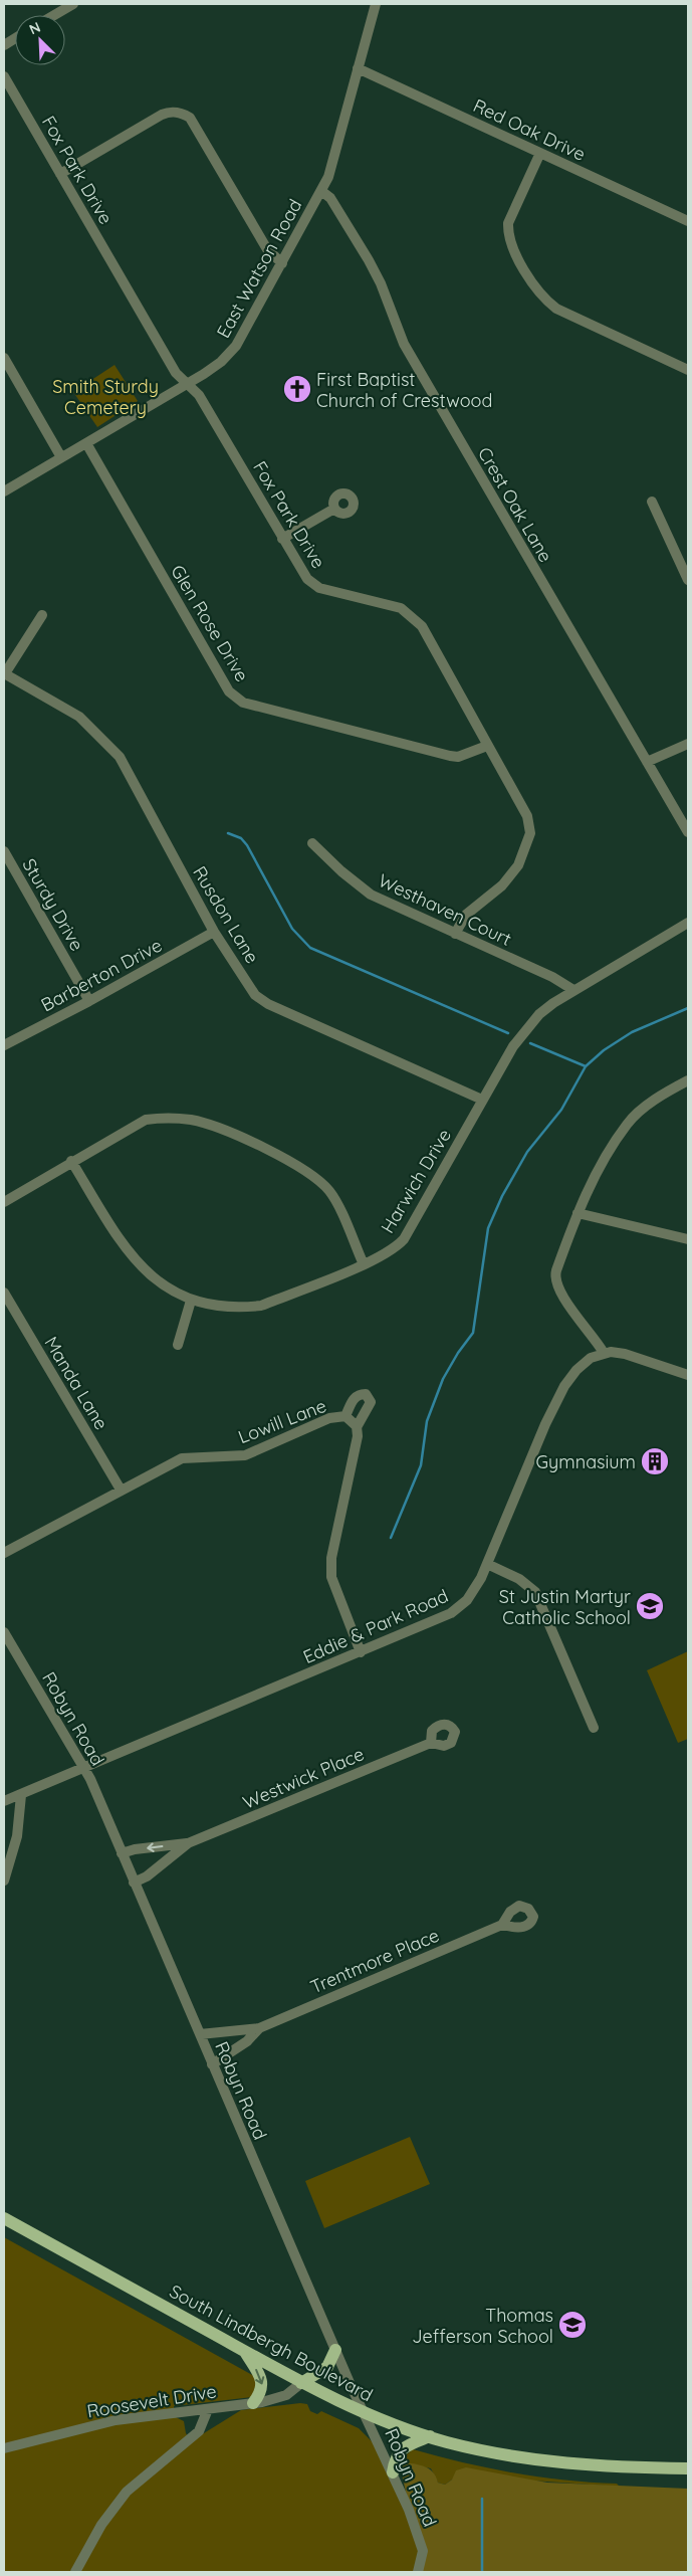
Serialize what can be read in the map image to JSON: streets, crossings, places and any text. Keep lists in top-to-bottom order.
{
  "streets": {
    "main road": ["South Lindbergh Boulevard"],
    "street": [
      "Red Oak Drive",
      "Fox Park Drive",
      "East Watson Road",
      "Crest Oak Lane",
      "Glen Rose Drive",
      "Sturdy Drive",
      "Westhaven Court",
      "Rusdon Lane",
      "Barberton Drive",
      "Harwich Drive",
      "Manda Lane",
      "Lowill Lane",
      "Eddie & Park Road",
      "Robyn Road",
      "Westwick Place",
      "Trentmore Place",
      "Roosevelt Drive"
    ]
  },
  "crossings": [
    ["Red Oak Drive", "East Watson Road"],
    ["Fox Park Drive", "East Watson Road"],
    ["Fox Park Drive", "Glen Rose Drive"],
    ["Fox Park Drive", "Westhaven Court"],
    ["East Watson Road", "Crest Oak Lane"],
    ["East Watson Road", "Glen Rose Drive"],
    ["Sturdy Drive", "Barberton Drive"],
    ["Westhaven Court", "Harwich Drive"],
    ["Rusdon Lane", "Barberton Drive"],
    ["Rusdon Lane", "Harwich Drive"],
    ["Manda Lane", "Lowill Lane"],
    ["Eddie & Park Road", "Robyn Road"],
    ["Robyn Road", "Westwick Place"],
    ["Robyn Road", "Trentmore Place"],
    ["Robyn Road", "South Lindbergh Boulevard"],
    ["South Lindbergh Boulevard", "Roosevelt Drive"]
  ],
  "parks": ["Smith Sturdy Cemetery"],
  "places": {
    "church": ["First Baptist Church of Crestwood"],
    "building": ["Gymnasium"],
    "school or university": ["St Justin Martyr Catholic School", "Thomas Jefferson School"]
  },
  "north": "top left"
}
